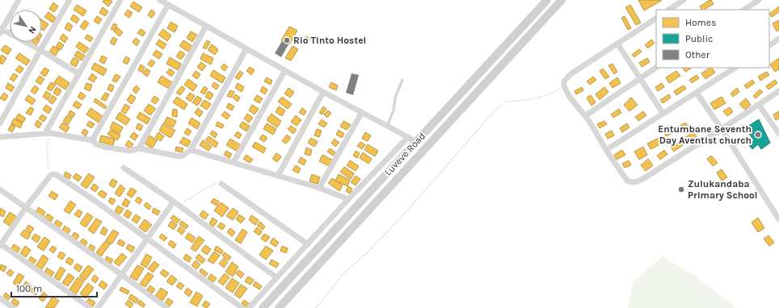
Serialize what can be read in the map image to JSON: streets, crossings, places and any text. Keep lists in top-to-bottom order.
{
  "streets": {
    "street": ["Luveve Road"]
  },
  "places": ["Rio Tinto Hostel", "Entumbane Seventh Day Aventist church", "Zulukandaba Primary School"],
  "legend": ["Homes", "Public", "Other"],
  "scale_bar": "100 m",
  "north": "bottom right"
}
